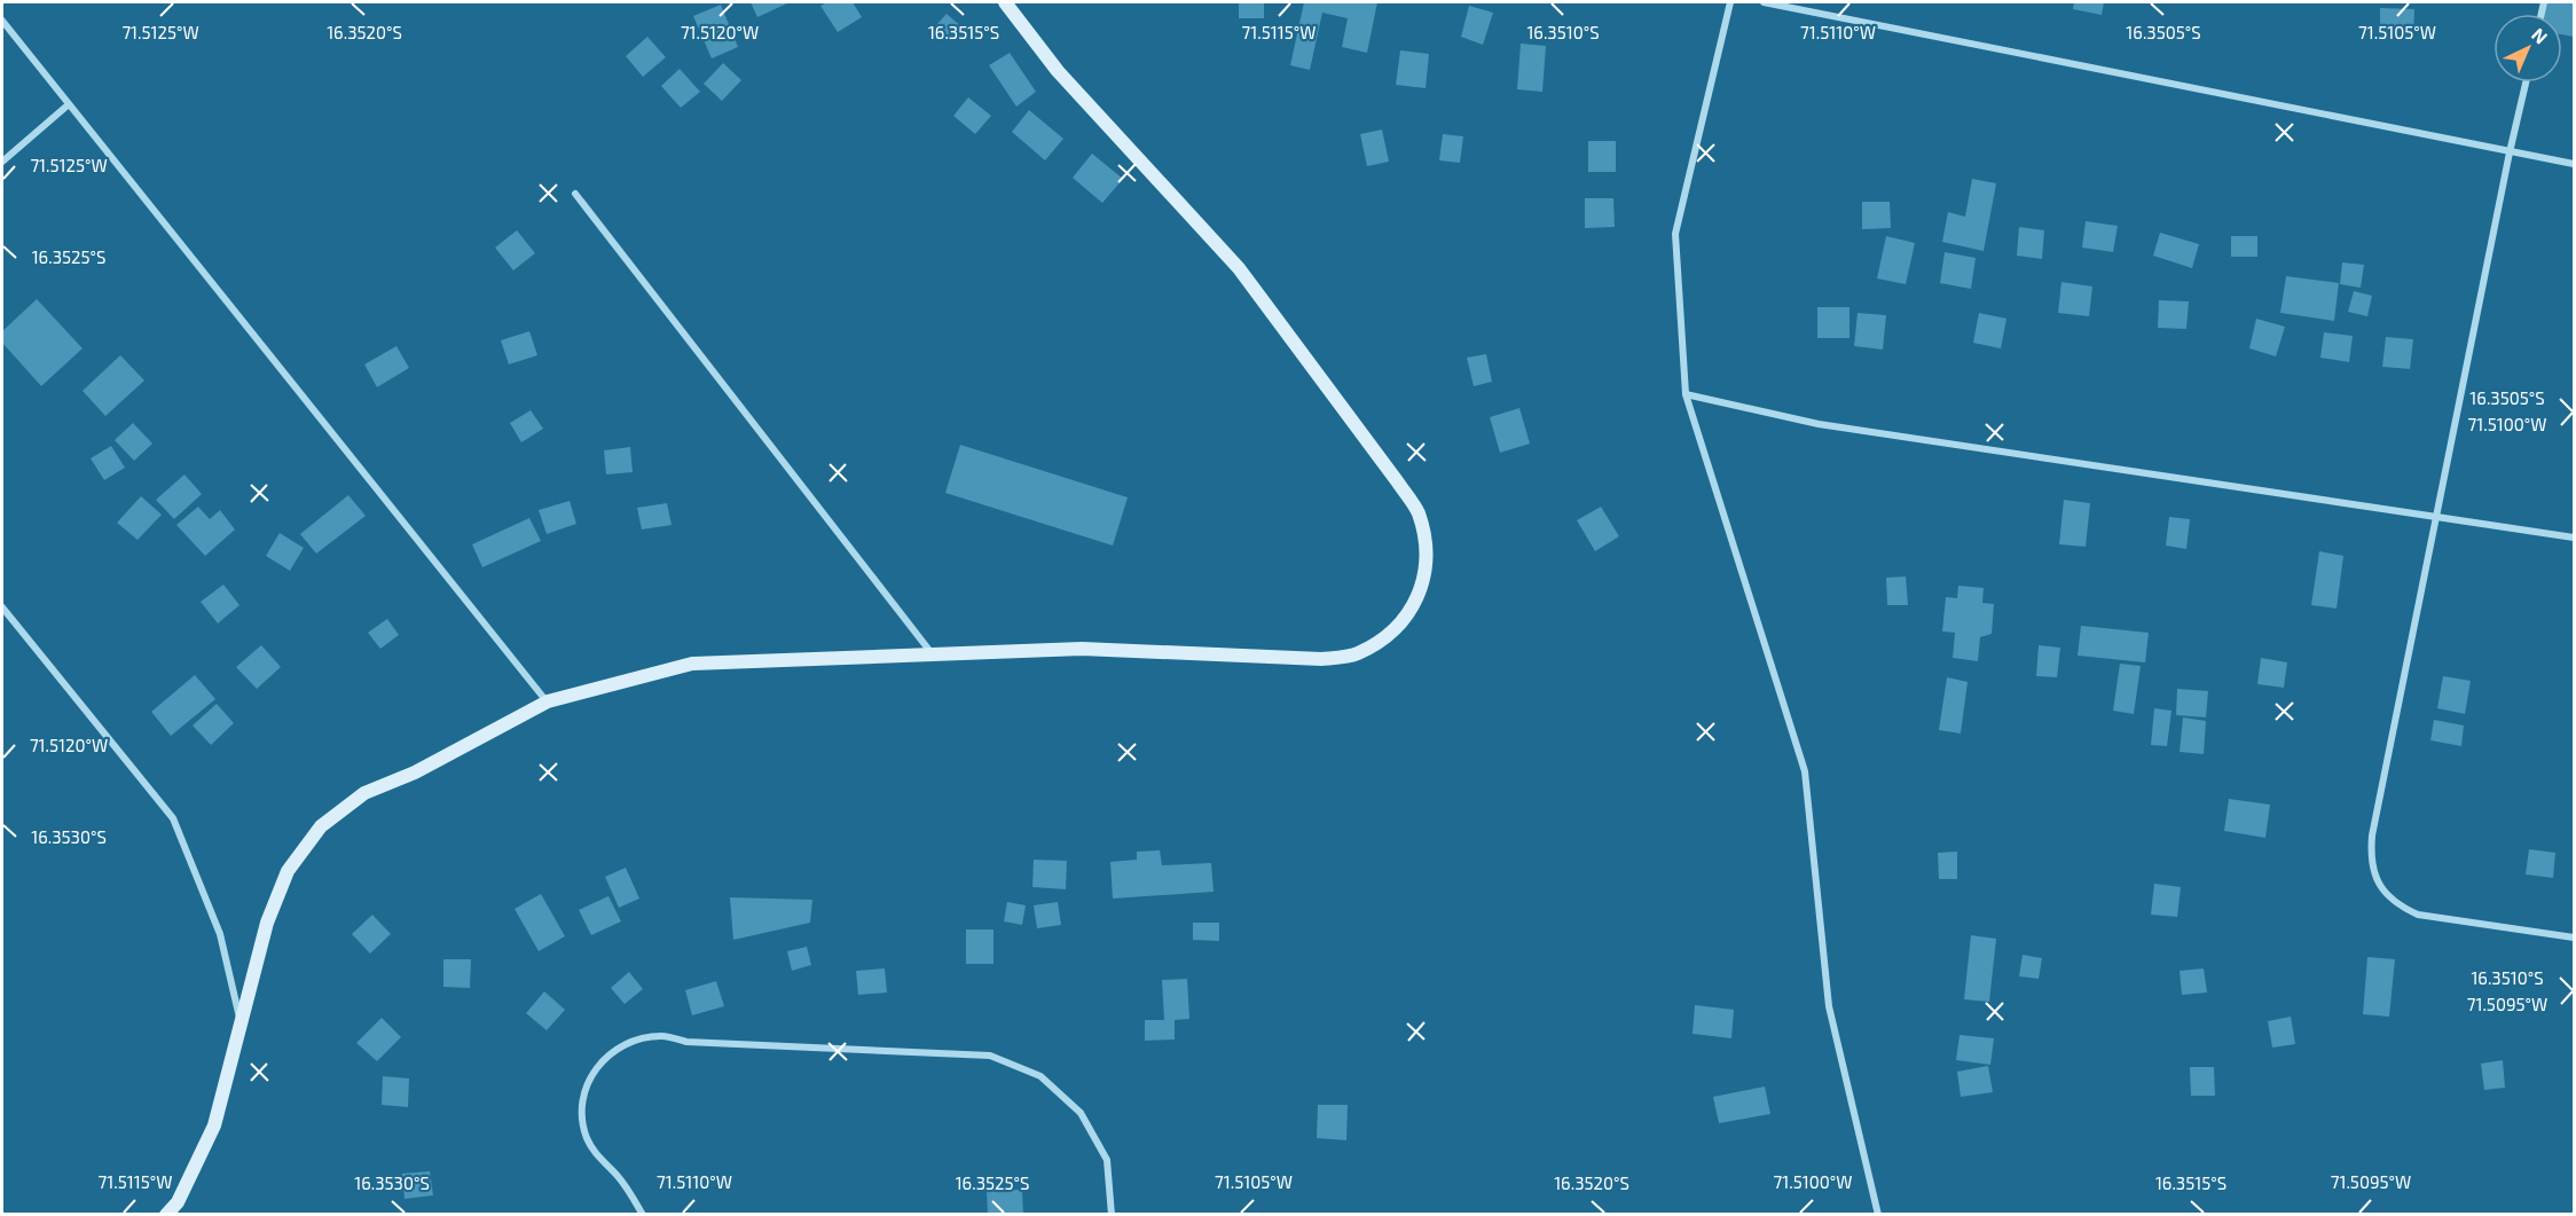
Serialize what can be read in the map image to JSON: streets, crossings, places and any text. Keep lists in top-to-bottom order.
{
  "north": "top right",
  "coordinates": [
    "16.3520°S",
    "16.3515°S",
    "16.3510°S",
    "16.3505°S",
    "71.5125°W",
    "71.5120°W",
    "71.5115°W",
    "71.5110°W",
    "71.5105°W",
    "16.3525°S",
    "71.5100°W",
    "16.3530°S",
    "71.5095°W"
  ]
}
